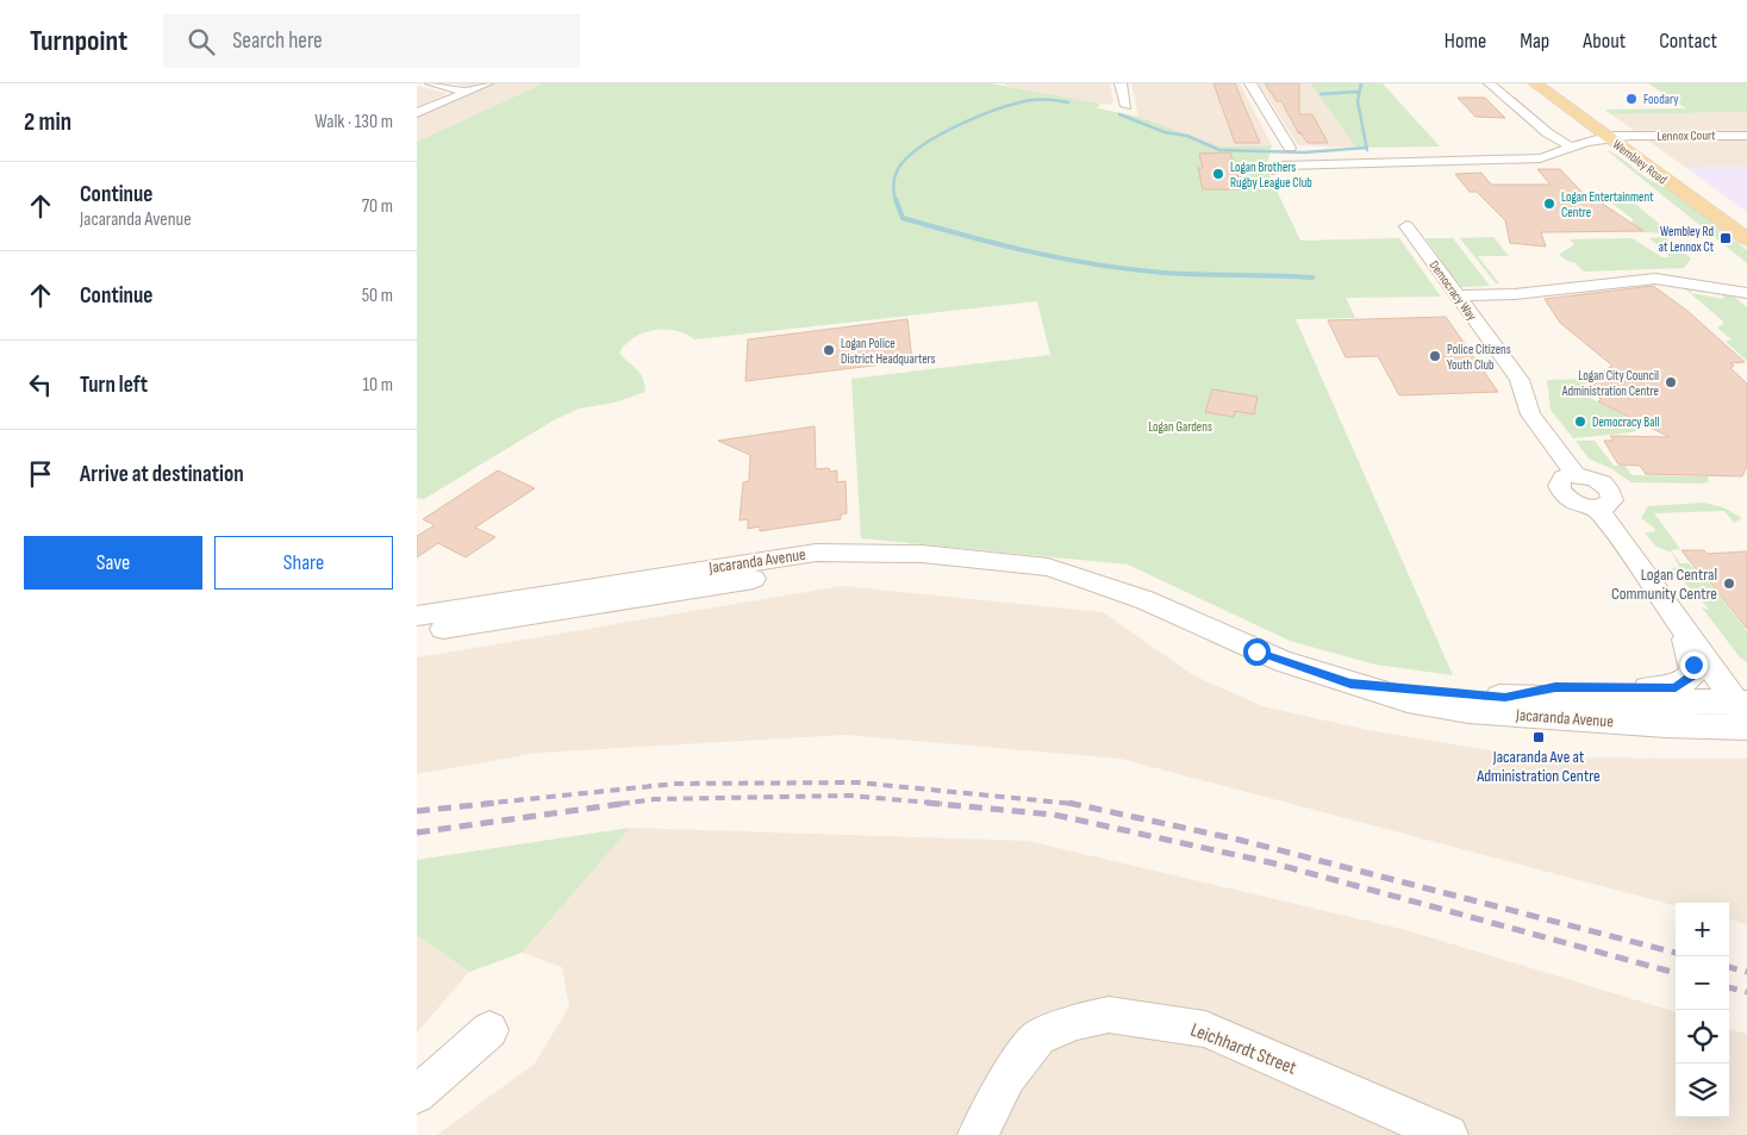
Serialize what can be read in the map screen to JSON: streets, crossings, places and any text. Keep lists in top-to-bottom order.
{
  "streets": {
    "main road": ["Wembley Road"],
    "street": [
      "Lennox Court",
      "Democracy Way",
      "Jacaranda Avenue",
      "Leichhardt Street"
    ]
  },
  "crossings": [
    ["Lennox Court", "Wembley Road"],
    ["Democracy Way", "Jacaranda Avenue"]
  ],
  "parks": ["Logan Gardens"],
  "places": {
    "other": [
      "Foodary",
      "Logan Brothers Rugby League Club",
      "Logan Entertainment Centre",
      "Logan Police District Headquarters",
      "Police Citizens Youth Club",
      "Logan City Council Administration Centre",
      "Democracy Ball",
      "Logan Central Community Centre"
    ],
    "transit": ["Wembley Rd at Lennox Ct", "Jacaranda Ave at Administration Centre"]
  },
  "page": {
    "header": "Turnpoint",
    "search": "Search here",
    "nav": [
      "Home",
      "Map",
      "About",
      "Contact"
    ],
    "heading": ["2 min", "Walk · 130 m"],
    "list": [
      ["Continue", "Jacaranda Avenue", "70 m"],
      ["Continue", "50 m"],
      ["Turn left", "10 m"],
      "Arrive at destination"
    ],
    "buttons": ["Save", "Share"],
    "map_buttons": ["+", "−"]
  }
}
